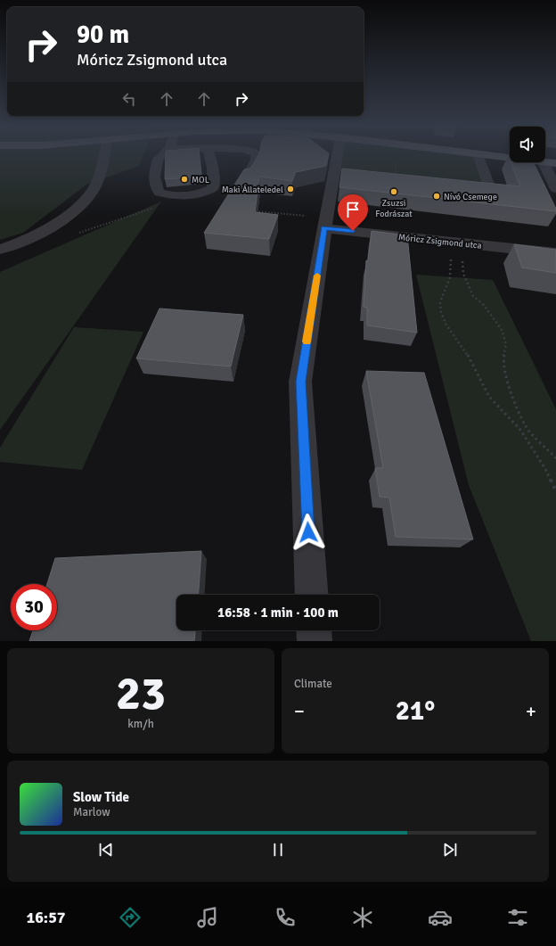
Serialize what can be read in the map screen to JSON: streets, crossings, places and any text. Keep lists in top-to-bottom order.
{
  "streets": {
    "street": ["Móricz Zsigmond utca"]
  },
  "places": [
    "MOL",
    "Maki Állateledel",
    "Zsuzsi Fodrászat",
    "Nívó Csemege"
  ],
  "page": {
    "turn": ["90 m", "Móricz Zsigmond utca"],
    "limit": "30",
    "trip": "16:58 · 1 min · 100 m",
    "tile": [
      ["23", "km/h"],
      "Climate"
    ],
    "heat": ["−", "21°", "+"],
    "song": ["Slow Tide", "Marlow"],
    "tabs": "16:57"
  }
}
